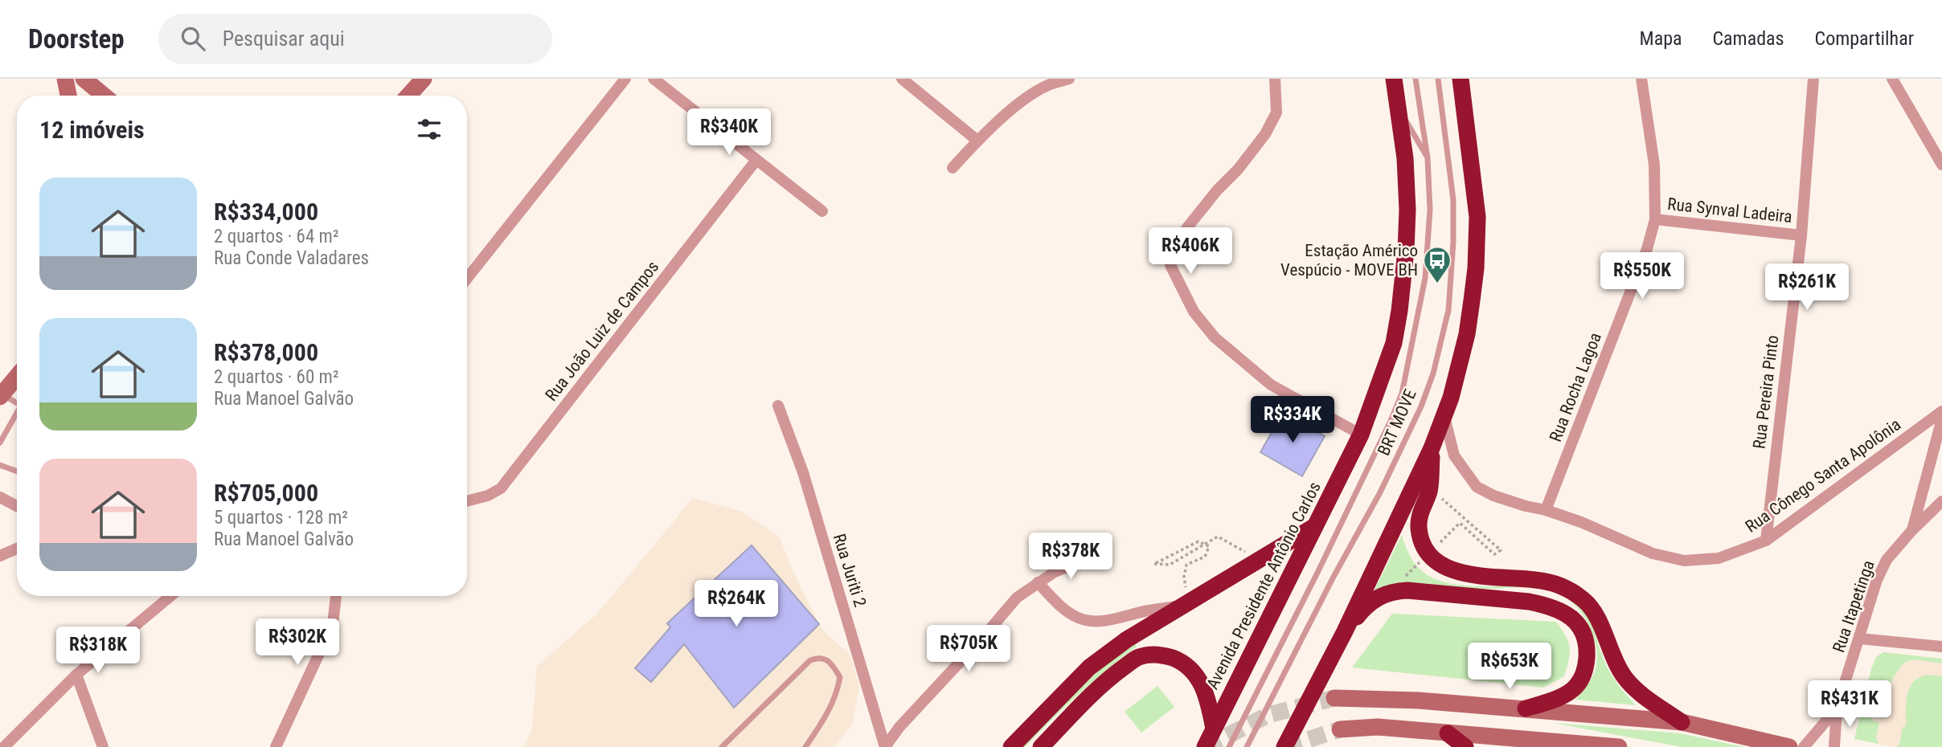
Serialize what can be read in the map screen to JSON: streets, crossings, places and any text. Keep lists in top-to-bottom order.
{
  "streets": {
    "highway": ["Avenida Presidente Antônio Carlos"],
    "street": [
      "Rua Synval Ladeira",
      "Rua João Luiz de Campos",
      "Rua Rocha Lagoa",
      "Rua Pereira Pinto",
      "Rua Cônego Santa Apolônia",
      "Rua Juriti 2",
      "Rua Itapetinga"
    ],
    "lane": ["BRT MOVE"]
  },
  "crossings": [
    ["Rua Synval Ladeira", "Rua Rocha Lagoa"],
    ["Rua Synval Ladeira", "Rua Pereira Pinto"],
    ["Rua Rocha Lagoa", "Rua Cônego Santa Apolônia"],
    ["Rua Pereira Pinto", "Rua Cônego Santa Apolônia"]
  ],
  "places": {
    "bus stop": ["Estação Américo Vespúcio - MOVE BH"]
  },
  "page": {
    "header": "Doorstep",
    "search": "Pesquisar aqui",
    "nav": ["Mapa", "Camadas", "Compartilhar"],
    "heading": "12 imóveis",
    "price": [
      "R$340K",
      "R$406K",
      "R$550K",
      "R$261K",
      "R$334K",
      "R$378K",
      "R$264K",
      "R$302K",
      "R$705K",
      "R$318K",
      "R$653K",
      "R$431K"
    ],
    "list": [
      {
        "name": "R$334,000",
        "note": "2 quartos · 64 m² · Rua Conde Valadares"
      },
      {
        "name": "R$378,000",
        "note": "2 quartos · 60 m² · Rua Manoel Galvão"
      },
      {
        "name": "R$705,000",
        "note": "5 quartos · 128 m² · Rua Manoel Galvão"
      }
    ]
  }
}
